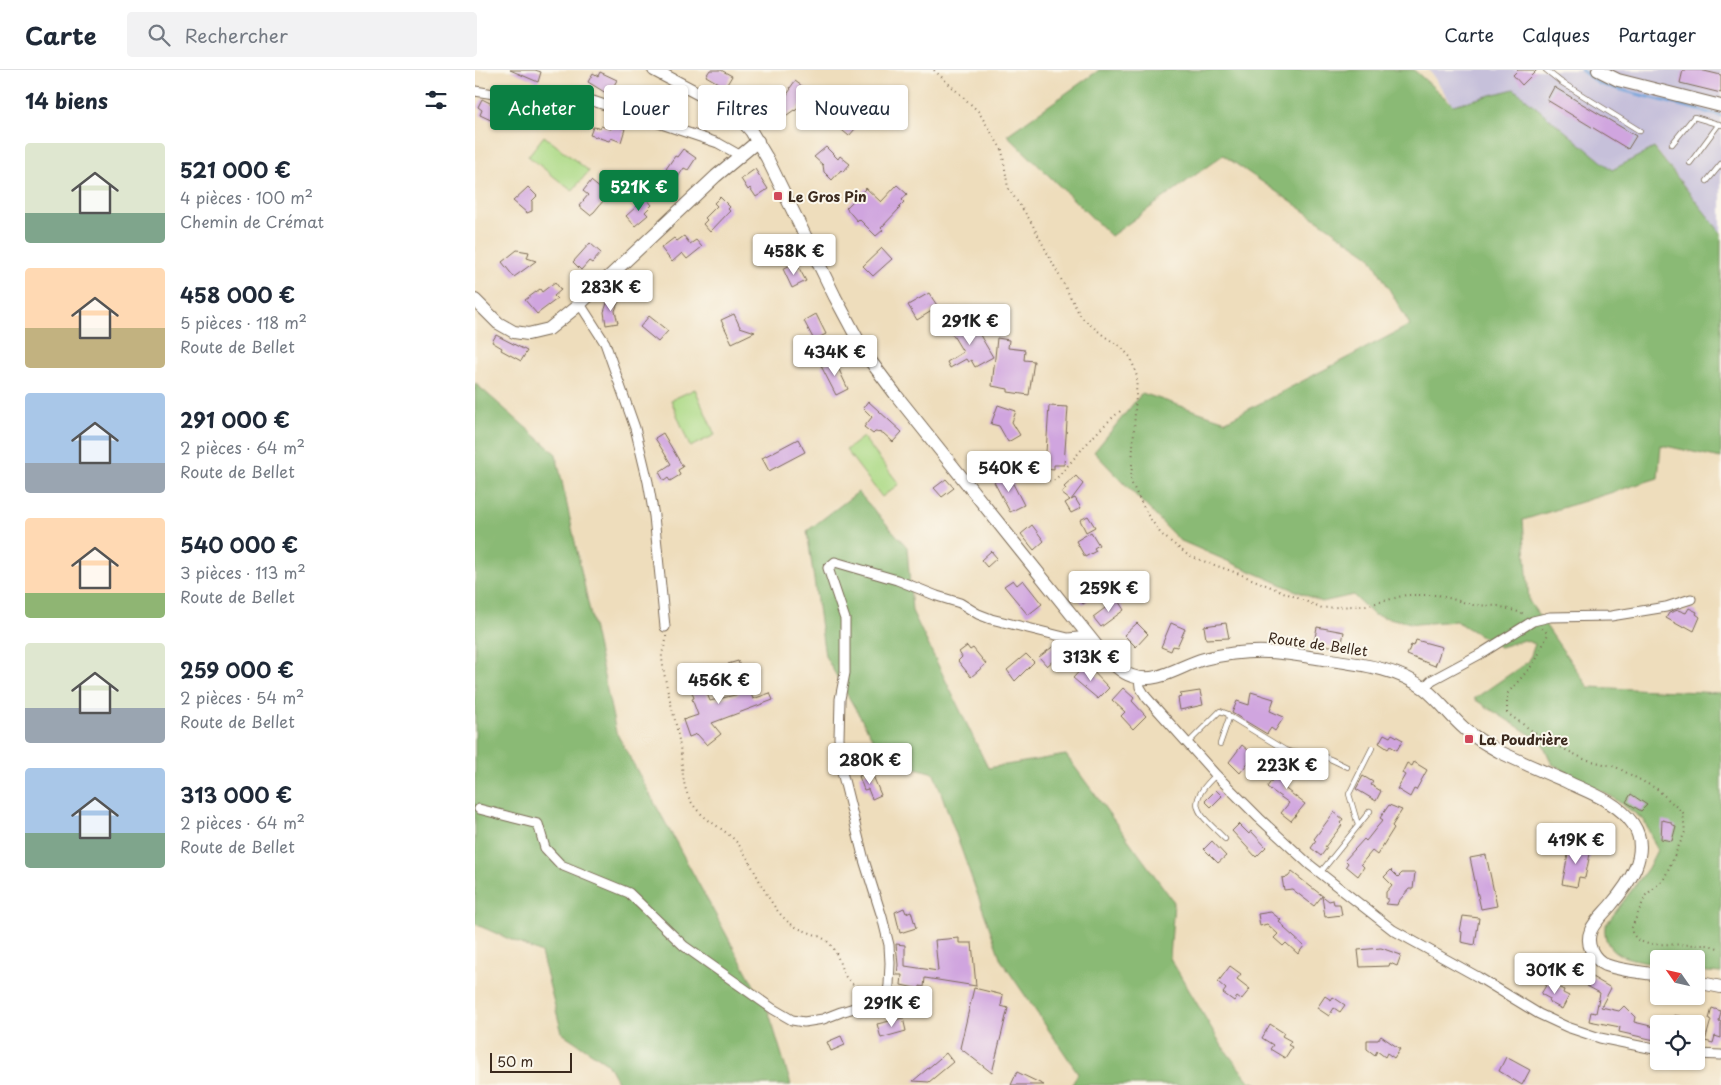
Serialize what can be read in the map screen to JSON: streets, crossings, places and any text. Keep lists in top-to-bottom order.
{
  "streets": {
    "main road": ["Route de Bellet"]
  },
  "places": {
    "transit": ["Le Gros Pin", "La Poudrière"]
  },
  "scale_bar": "50 m",
  "north": "top left",
  "page": {
    "header": "Carte",
    "search": "Rechercher",
    "nav": ["Carte", "Calques", "Partager"],
    "heading": "14 biens",
    "chip": [
      "Acheter",
      "Louer",
      "Filtres",
      "Nouveau"
    ],
    "list": [
      {
        "name": "521 000 €",
        "note": "4 pièces · 100 m² · Chemin de Crémat"
      },
      {
        "name": "458 000 €",
        "note": "5 pièces · 118 m² · Route de Bellet"
      },
      {
        "name": "291 000 €",
        "note": "2 pièces · 64 m² · Route de Bellet"
      },
      {
        "name": "540 000 €",
        "note": "3 pièces · 113 m² · Route de Bellet"
      },
      {
        "name": "259 000 €",
        "note": "2 pièces · 54 m² · Route de Bellet"
      },
      {
        "name": "313 000 €",
        "note": "2 pièces · 64 m² · Route de Bellet"
      }
    ],
    "price": [
      "521K €",
      "458K €",
      "283K €",
      "291K €",
      "434K €",
      "540K €",
      "259K €",
      "313K €",
      "456K €",
      "280K €",
      "223K €",
      "419K €",
      "301K €",
      "291K €"
    ],
    "scale": "50 m"
  }
}
